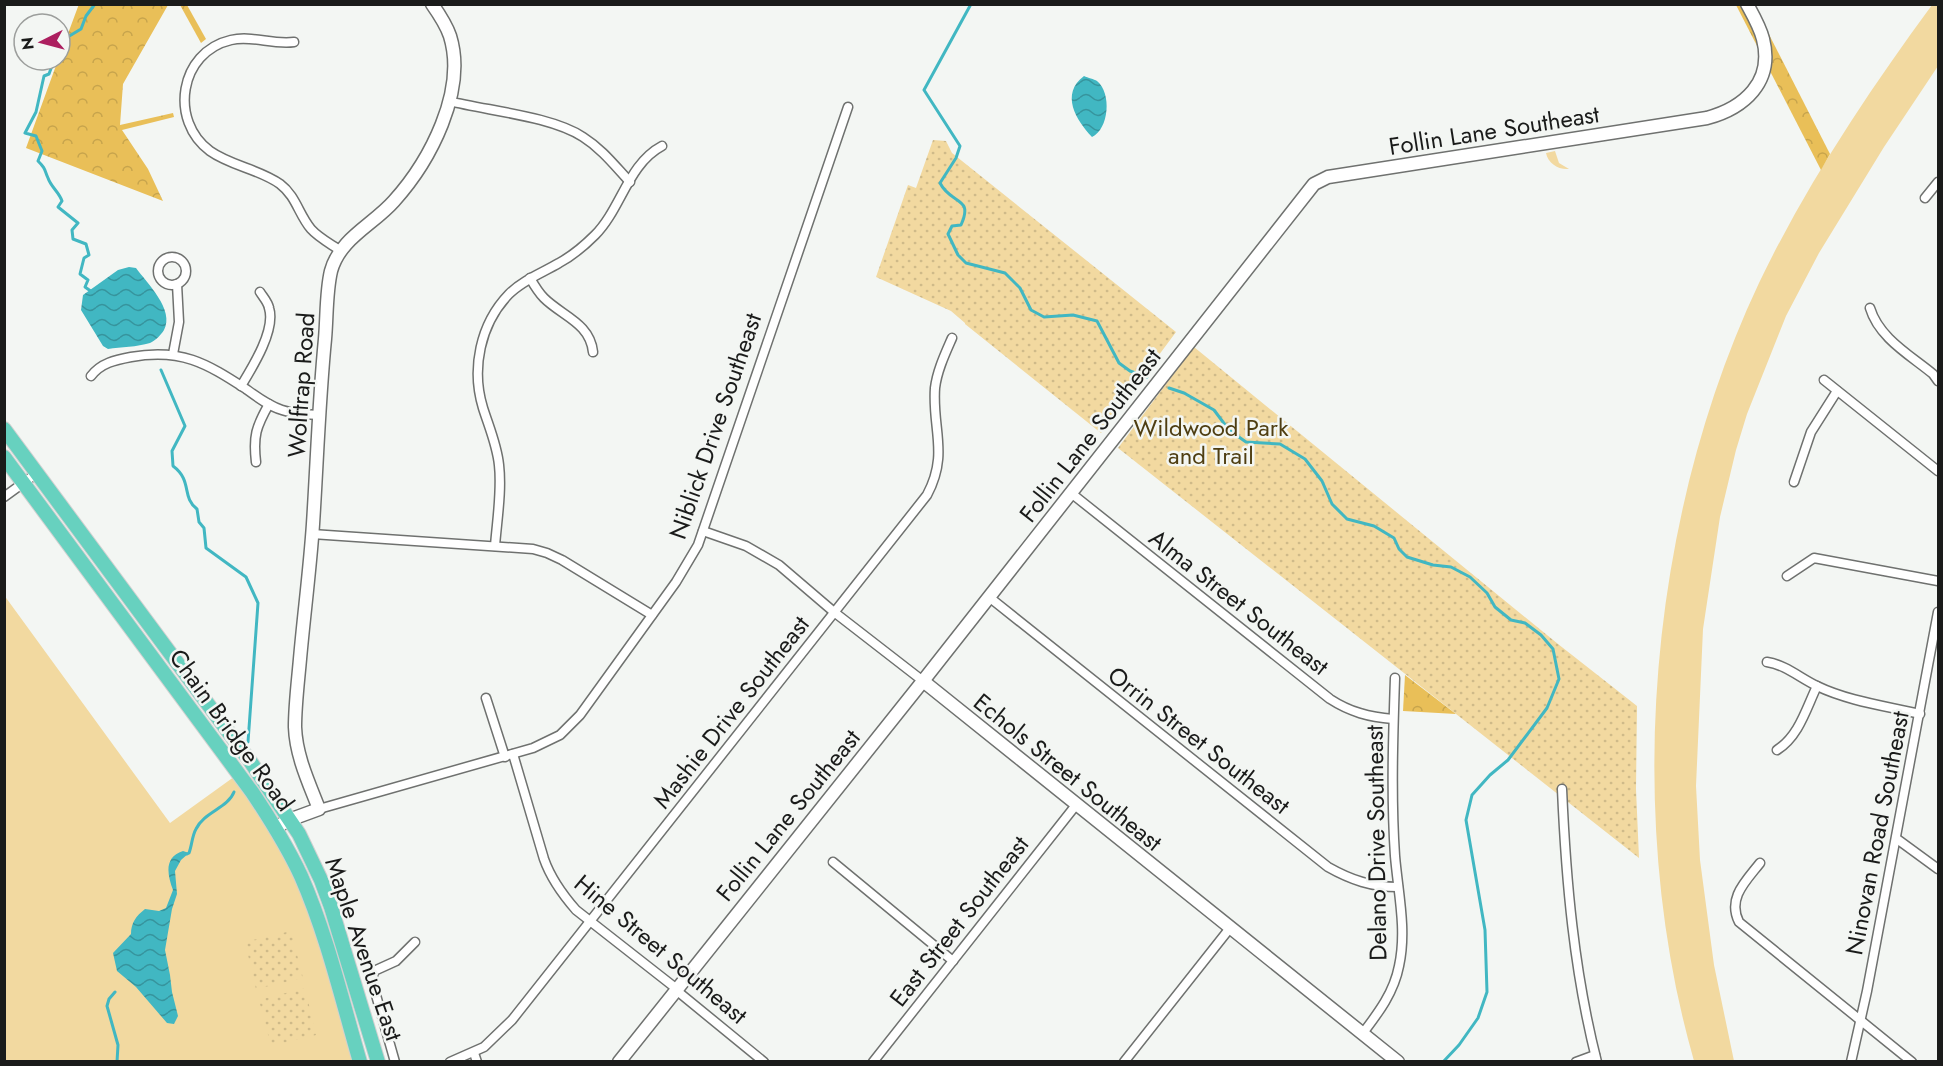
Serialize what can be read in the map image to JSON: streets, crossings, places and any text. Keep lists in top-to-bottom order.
{
  "streets": {
    "main road": ["Chain Bridge Road", "Maple Avenue East"],
    "street": [
      "Follin Lane Southeast",
      "Wolftrap Road",
      "Niblick Drive Southeast",
      "Alma Street Southeast",
      "Mashie Drive Southeast",
      "Orrin Street Southeast",
      "Echols Street Southeast",
      "Ninovan Road Southeast",
      "Delano Drive Southeast",
      "East Street Southeast",
      "Hine Street Southeast"
    ]
  },
  "crossings": [
    ["Follin Lane Southeast", "Alma Street Southeast"],
    ["Follin Lane Southeast", "Orrin Street Southeast"],
    ["Follin Lane Southeast", "Echols Street Southeast"],
    ["Follin Lane Southeast", "Hine Street Southeast"],
    ["Wolftrap Road", "Niblick Drive Southeast"],
    ["Niblick Drive Southeast", "Chain Bridge Road"],
    ["Niblick Drive Southeast", "Echols Street Southeast"],
    ["Niblick Drive Southeast", "Maple Avenue East"],
    ["Niblick Drive Southeast", "Hine Street Southeast"],
    ["Alma Street Southeast", "Delano Drive Southeast"],
    ["Mashie Drive Southeast", "Echols Street Southeast"],
    ["Mashie Drive Southeast", "Hine Street Southeast"],
    ["Chain Bridge Road", "Maple Avenue East"],
    ["Orrin Street Southeast", "Delano Drive Southeast"],
    ["Echols Street Southeast", "Delano Drive Southeast"],
    ["Echols Street Southeast", "East Street Southeast"]
  ],
  "parks": ["Wildwood Park and Trail"],
  "north": "left"
}
